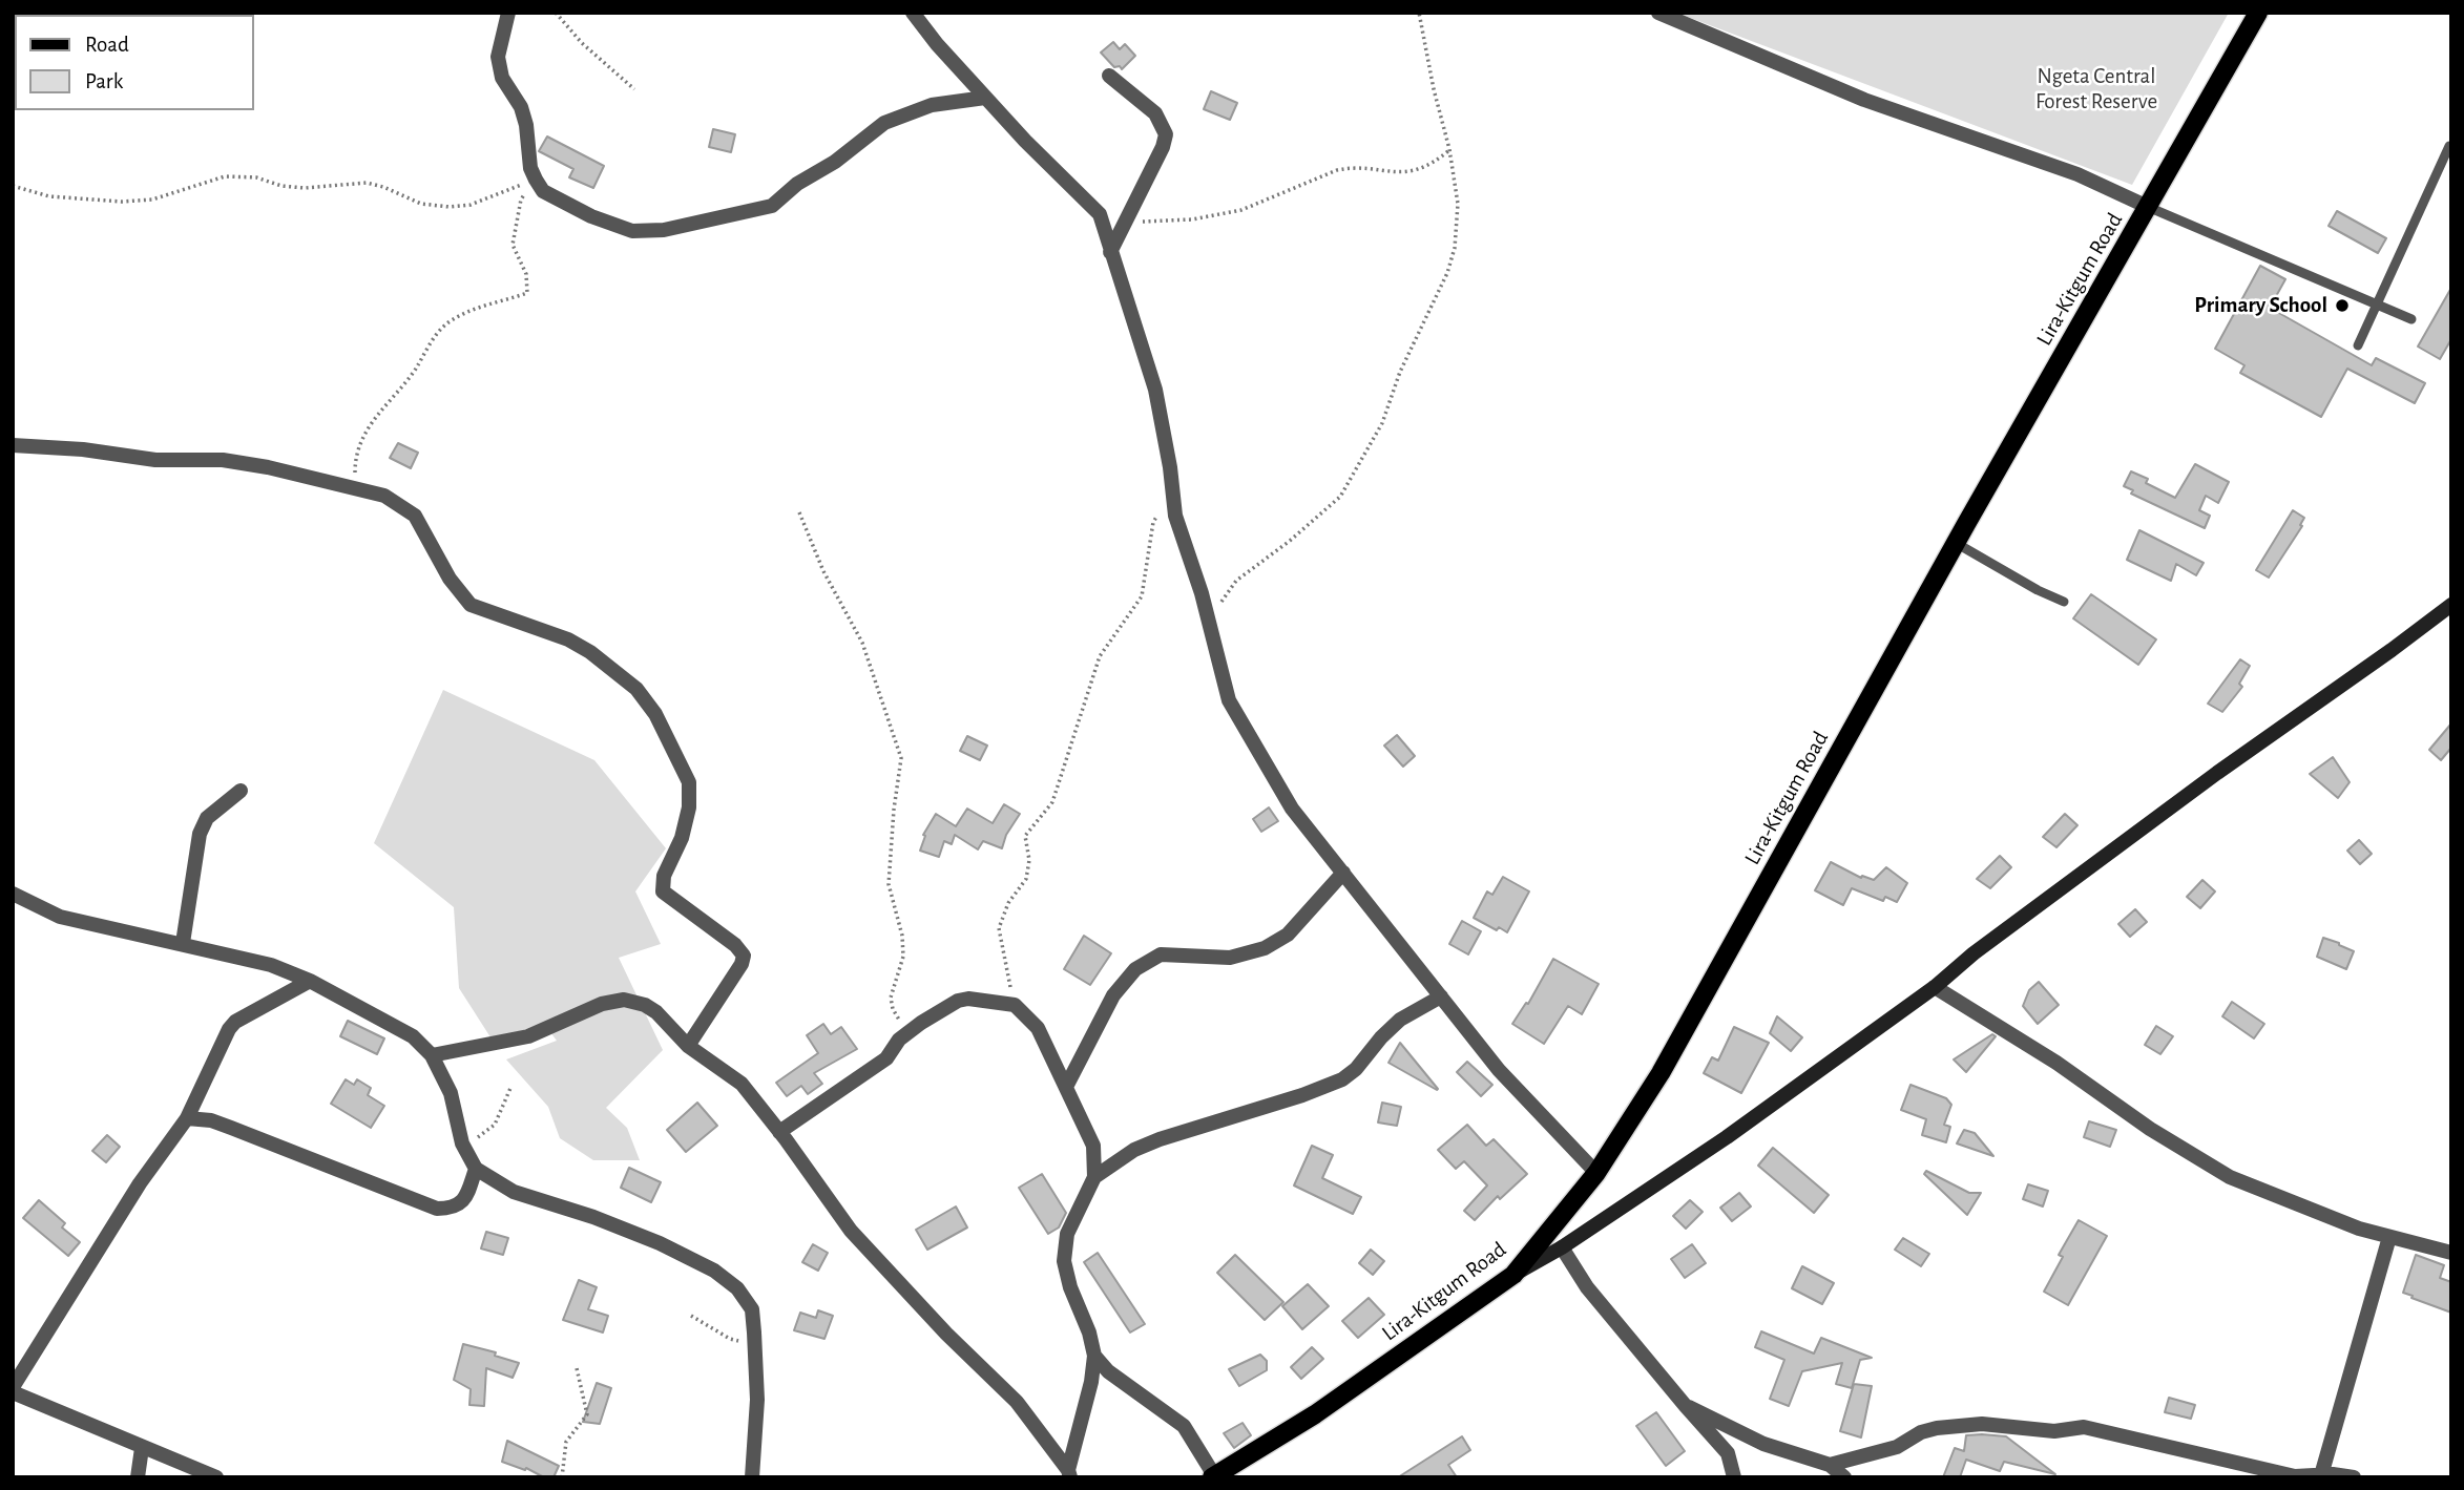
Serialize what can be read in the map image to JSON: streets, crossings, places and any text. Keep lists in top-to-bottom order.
{
  "streets": {
    "main road": ["Lira-Kitgum Road"]
  },
  "parks": ["Ngeta Central Forest Reserve"],
  "places": ["Primary School"],
  "legend": ["Road", "Park"]
}
